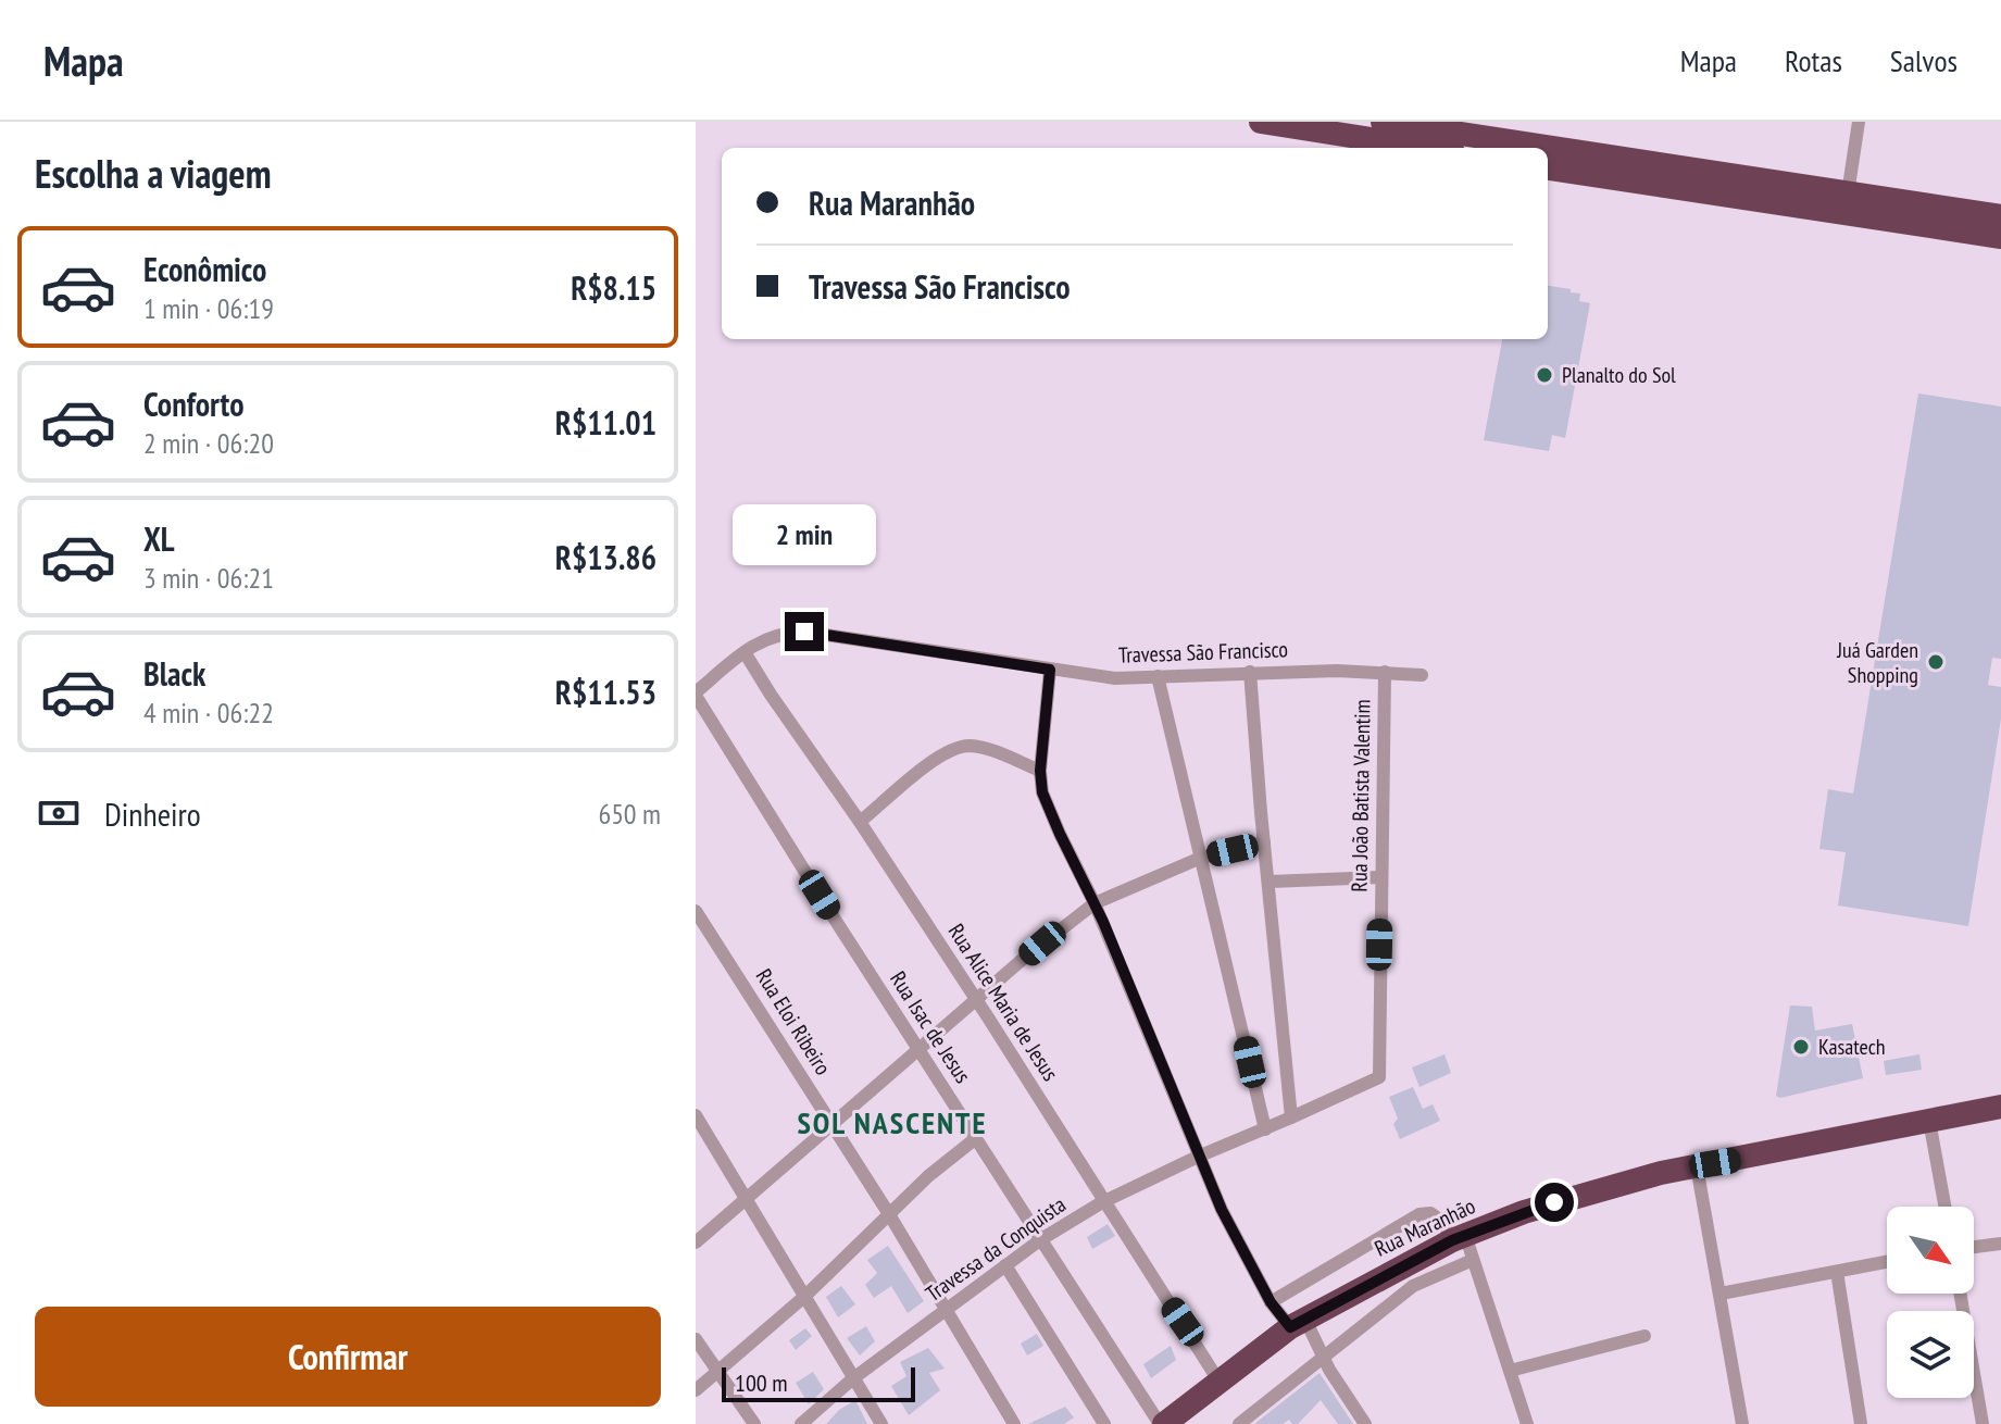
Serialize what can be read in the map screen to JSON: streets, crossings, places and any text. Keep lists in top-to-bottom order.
{
  "streets": {
    "highway": ["Rua Maranhão"],
    "street": [
      "Travessa São Francisco",
      "Rua João Batista Valentim",
      "Rua Alice Maria de Jesus",
      "Rua Eloi Ribeiro",
      "Rua Isac de Jesus",
      "Travessa da Conquista"
    ]
  },
  "crossings": [
    ["Travessa São Francisco", "Rua João Batista Valentim"],
    ["Travessa São Francisco", "Rua Alice Maria de Jesus"],
    ["Travessa São Francisco", "Rua Isac de Jesus"],
    ["Rua João Batista Valentim", "Travessa da Conquista"],
    ["Rua Alice Maria de Jesus", "Rua Maranhão"],
    ["Rua Alice Maria de Jesus", "Travessa da Conquista"],
    ["Rua Eloi Ribeiro", "Travessa da Conquista"],
    ["Rua Isac de Jesus", "Rua Maranhão"],
    ["Rua Isac de Jesus", "Travessa da Conquista"]
  ],
  "districts": ["SOL NASCENTE"],
  "places": ["Planalto do Sol", "Juá Garden Shopping", "Kasatech"],
  "scale_bar": "100 m",
  "north": "bottom right",
  "page": {
    "header": "Mapa",
    "nav": ["Mapa", "Rotas", "Salvos"],
    "heading": "Escolha a viagem",
    "banner": ["Rua Maranhão", "Travessa São Francisco"],
    "list": [
      {
        "name": "Econômico",
        "note": "1 min · 06:19",
        "value": "R$8.15"
      },
      {
        "name": "Conforto",
        "note": "2 min · 06:20",
        "value": "R$11.01"
      },
      {
        "name": "XL",
        "note": "3 min · 06:21",
        "value": "R$13.86"
      },
      {
        "name": "Black",
        "note": "4 min · 06:22",
        "value": "R$11.53"
      }
    ],
    "bubble": "2 min",
    "pay": ["Dinheiro", "650 m"],
    "buttons": "Confirmar",
    "scale": "100 m"
  }
}
